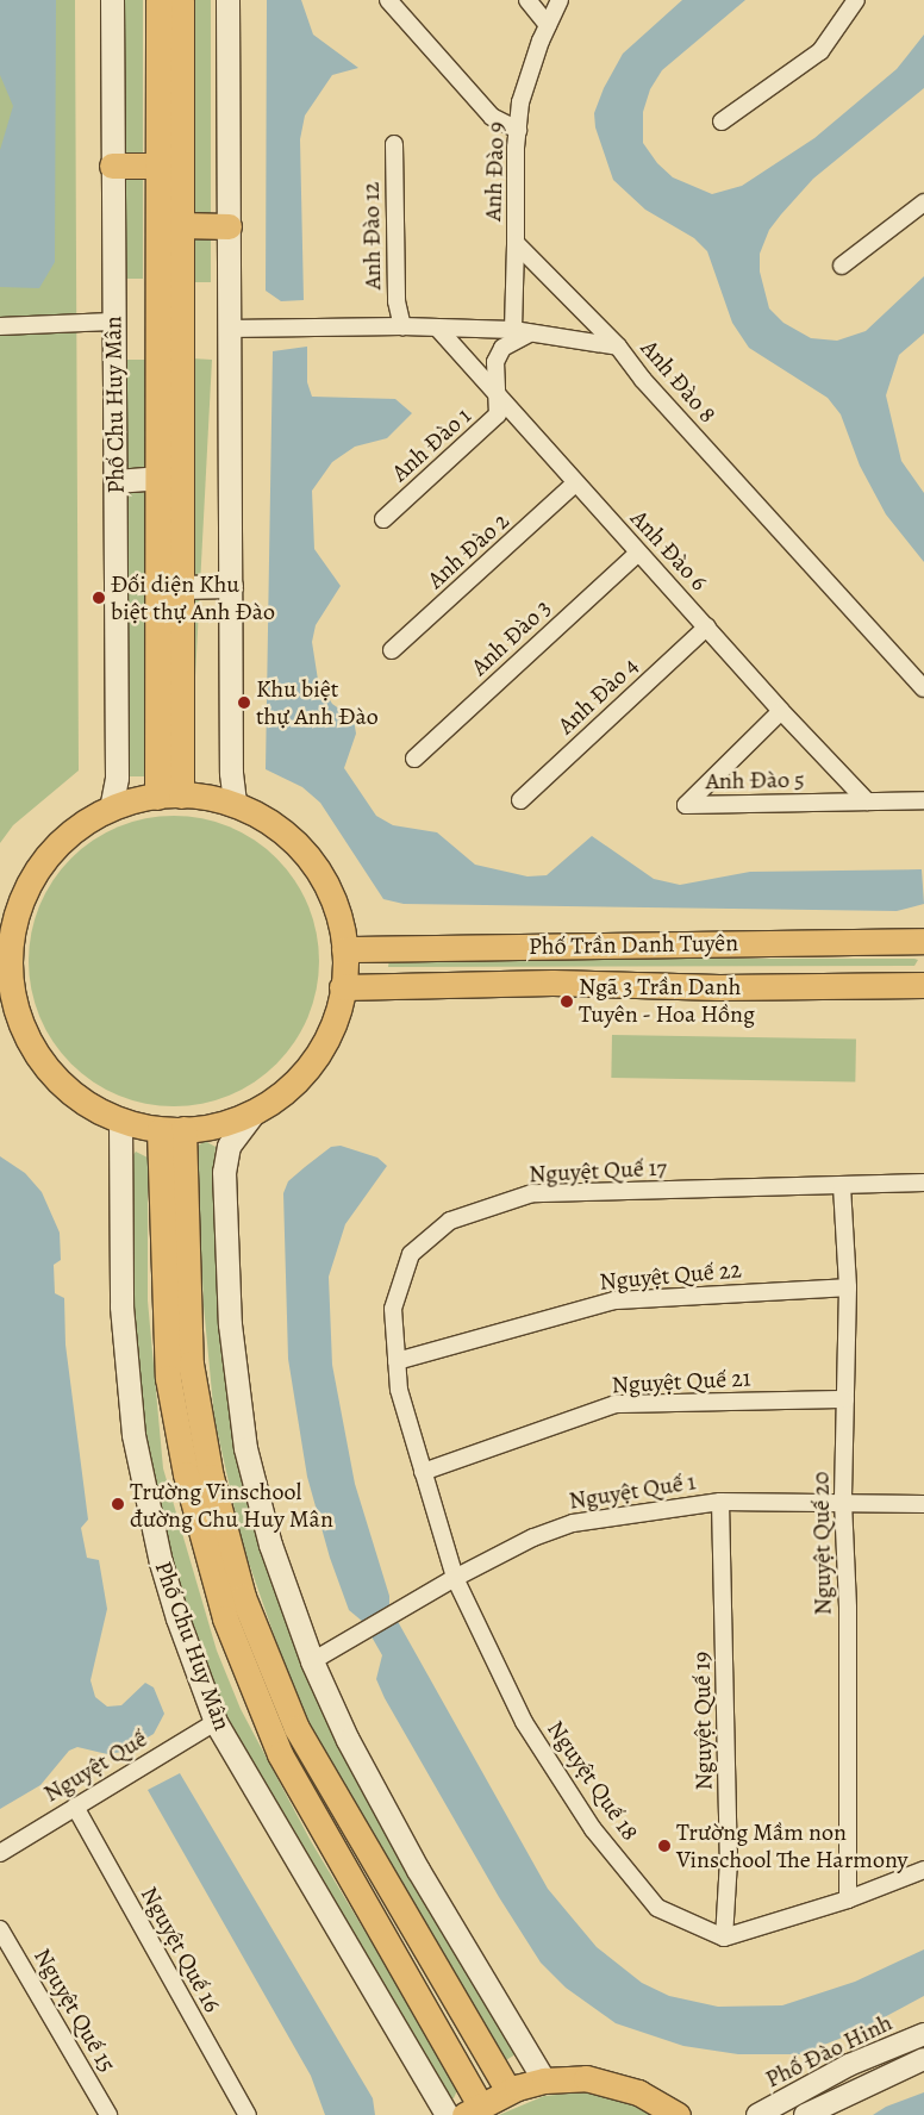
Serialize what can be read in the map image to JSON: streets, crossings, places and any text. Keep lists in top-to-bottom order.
{
  "streets": {
    "main road": ["Phố Chu Huy Mân", "Phố Trần Danh Tuyên"],
    "street": [
      "Anh Đào 9",
      "Anh Đào 12",
      "Anh Đào 8",
      "Anh Đào 1",
      "Anh Đào 2",
      "Anh Đào 6",
      "Anh Đào 3",
      "Anh Đào 4",
      "Anh Đào 5",
      "Nguyệt Quế 17",
      "Nguyệt Quế 22",
      "Nguyệt Quế 21",
      "Nguyệt Quế 1",
      "Nguyệt Quế 20",
      "Nguyệt Quế 19",
      "Nguyệt Quế",
      "Nguyệt Quế 18",
      "Nguyệt Quế 16",
      "Nguyệt Quế 15",
      "Phố Đào Hinh"
    ]
  },
  "crossings": [
    ["Anh Đào 9", "Anh Đào 8"],
    ["Anh Đào 12", "Anh Đào 8"],
    ["Anh Đào 8", "Anh Đào 6"],
    ["Phố Chu Huy Mân", "Nguyệt Quế"],
    ["Anh Đào 1", "Anh Đào 6"],
    ["Anh Đào 2", "Anh Đào 6"],
    ["Anh Đào 6", "Anh Đào 3"],
    ["Anh Đào 6", "Anh Đào 4"],
    ["Anh Đào 6", "Anh Đào 5"],
    ["Nguyệt Quế 17", "Nguyệt Quế 22"],
    ["Nguyệt Quế 17", "Nguyệt Quế 21"],
    ["Nguyệt Quế 17", "Nguyệt Quế 1"],
    ["Nguyệt Quế 17", "Nguyệt Quế 20"],
    ["Nguyệt Quế 17", "Nguyệt Quế 18"],
    ["Nguyệt Quế 22", "Nguyệt Quế 20"],
    ["Nguyệt Quế 21", "Nguyệt Quế 20"],
    ["Nguyệt Quế 1", "Nguyệt Quế 20"],
    ["Nguyệt Quế 1", "Nguyệt Quế 19"],
    ["Nguyệt Quế 1", "Nguyệt Quế 18"],
    ["Nguyệt Quế 19", "Nguyệt Quế 18"],
    ["Nguyệt Quế", "Nguyệt Quế 16"]
  ],
  "places": [
    "Đối diện Khu biệt thự Anh Đào",
    "Khu biệt thự Anh Đào",
    "Ngã 3 Trần Danh Tuyên - Hoa Hồng",
    "Trường Vinschool đường Chu Huy Mân",
    "Trường Mầm non Vinschool The Harmony"
  ]
}
